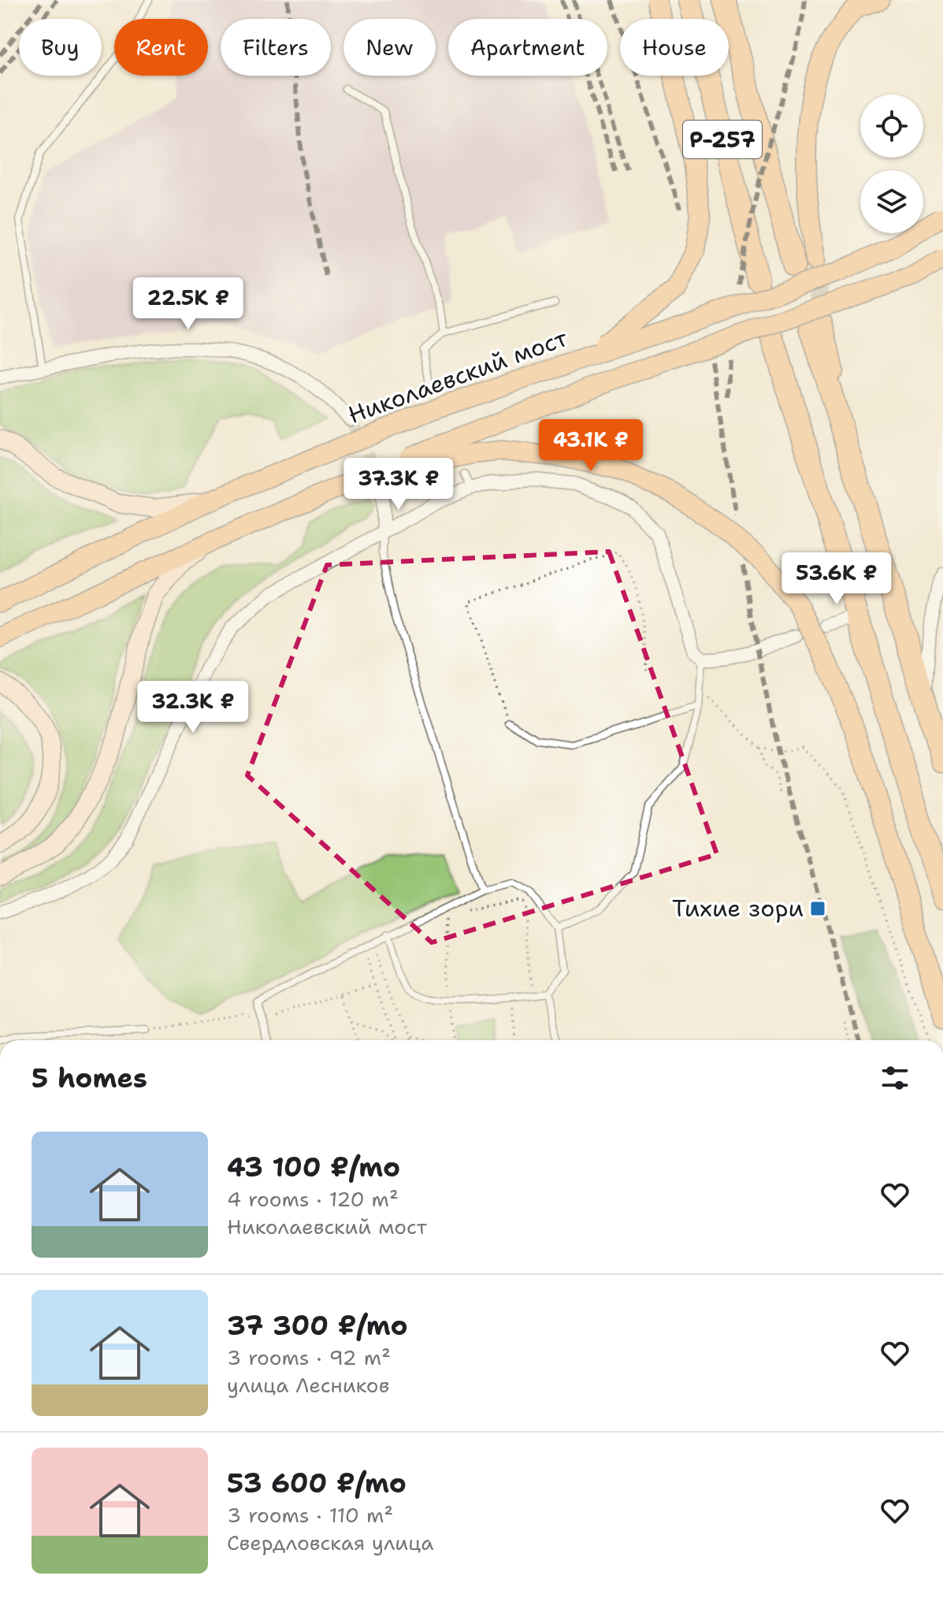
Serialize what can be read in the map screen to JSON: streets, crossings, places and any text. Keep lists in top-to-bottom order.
{
  "streets": {
    "highway": ["Р-257"],
    "main road": ["Николаевский мост"]
  },
  "places": {
    "transit": ["Тихие зори"]
  },
  "page": {
    "chip": [
      "Buy",
      "Rent",
      "Filters",
      "New",
      "Apartment",
      "House"
    ],
    "price": [
      "22.5K ₽",
      "43.1K ₽",
      "37.3K ₽",
      "53.6K ₽",
      "32.3K ₽"
    ],
    "heading": "5 homes",
    "list": [
      {
        "name": "43 100 ₽/mo",
        "note": "4 rooms · 120 m² · Николаевский мост"
      },
      {
        "name": "37 300 ₽/mo",
        "note": "3 rooms · 92 m² · улица Лесников"
      },
      {
        "name": "53 600 ₽/mo",
        "note": "3 rooms · 110 m² · Свердловская улица"
      }
    ]
  }
}
